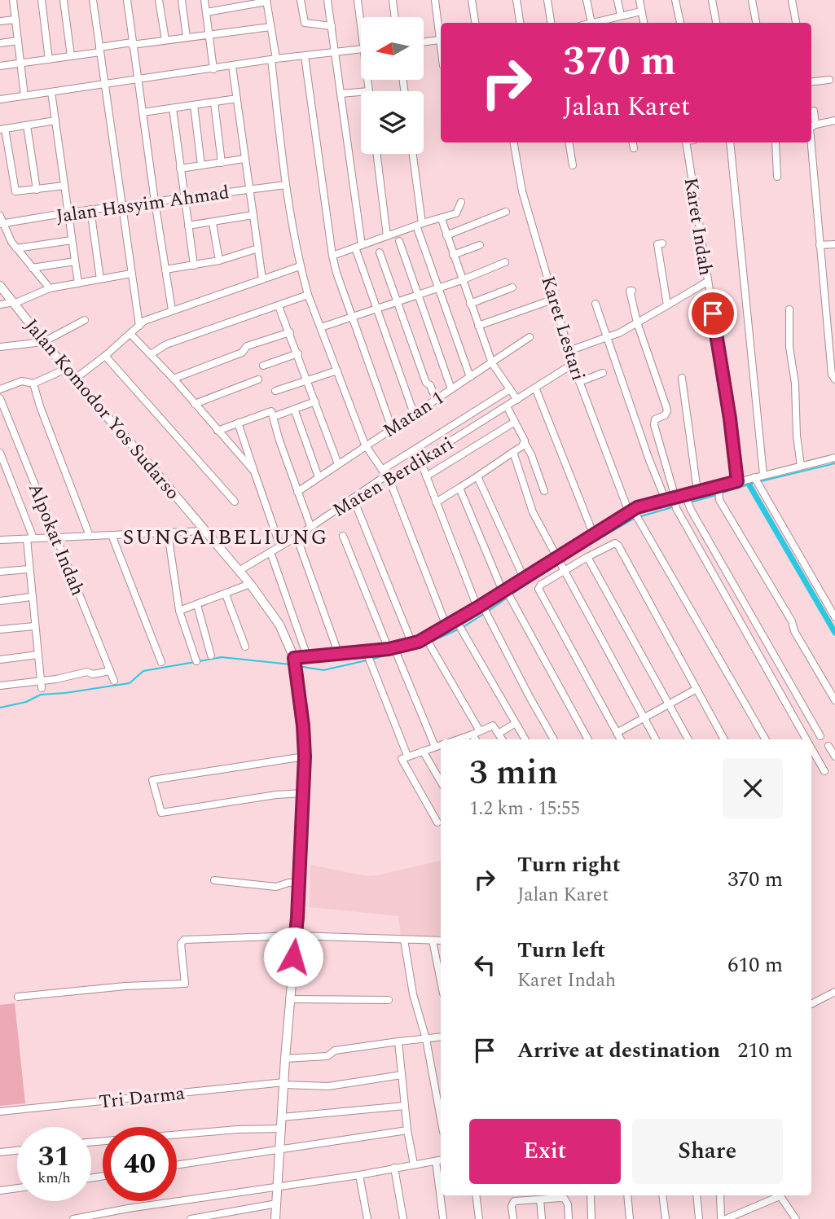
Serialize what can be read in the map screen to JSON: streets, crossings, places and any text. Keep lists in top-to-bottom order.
{
  "streets": {
    "street": [
      "Jalan Hasyim Ahmad",
      "Karet Indah",
      "Karet Lestari",
      "Jalan Komodor Yos Sudarso",
      "Matan 1",
      "Maten Berdikari",
      "Alpokat Indah",
      "Tri Darma"
    ]
  },
  "crossings": [
    ["Karet Lestari", "Maten Berdikari"],
    ["Jalan Komodor Yos Sudarso", "Maten Berdikari"],
    ["Jalan Komodor Yos Sudarso", "Tri Darma"]
  ],
  "districts": ["SUNGAIBELIUNG"],
  "north": "left",
  "page": {
    "turn": ["370 m", "Jalan Karet"],
    "heading": ["3 min", "1.2 km · 15:55"],
    "list": [
      {
        "name": "Turn right",
        "note": "Jalan Karet",
        "value": "370 m"
      },
      {
        "name": "Turn left",
        "note": "Karet Indah",
        "value": "610 m"
      },
      {
        "name": "Arrive at destination",
        "value": "210 m"
      }
    ],
    "buttons": ["Exit", "Share"],
    "speed": "31 km/h",
    "limit": "40"
  }
}
